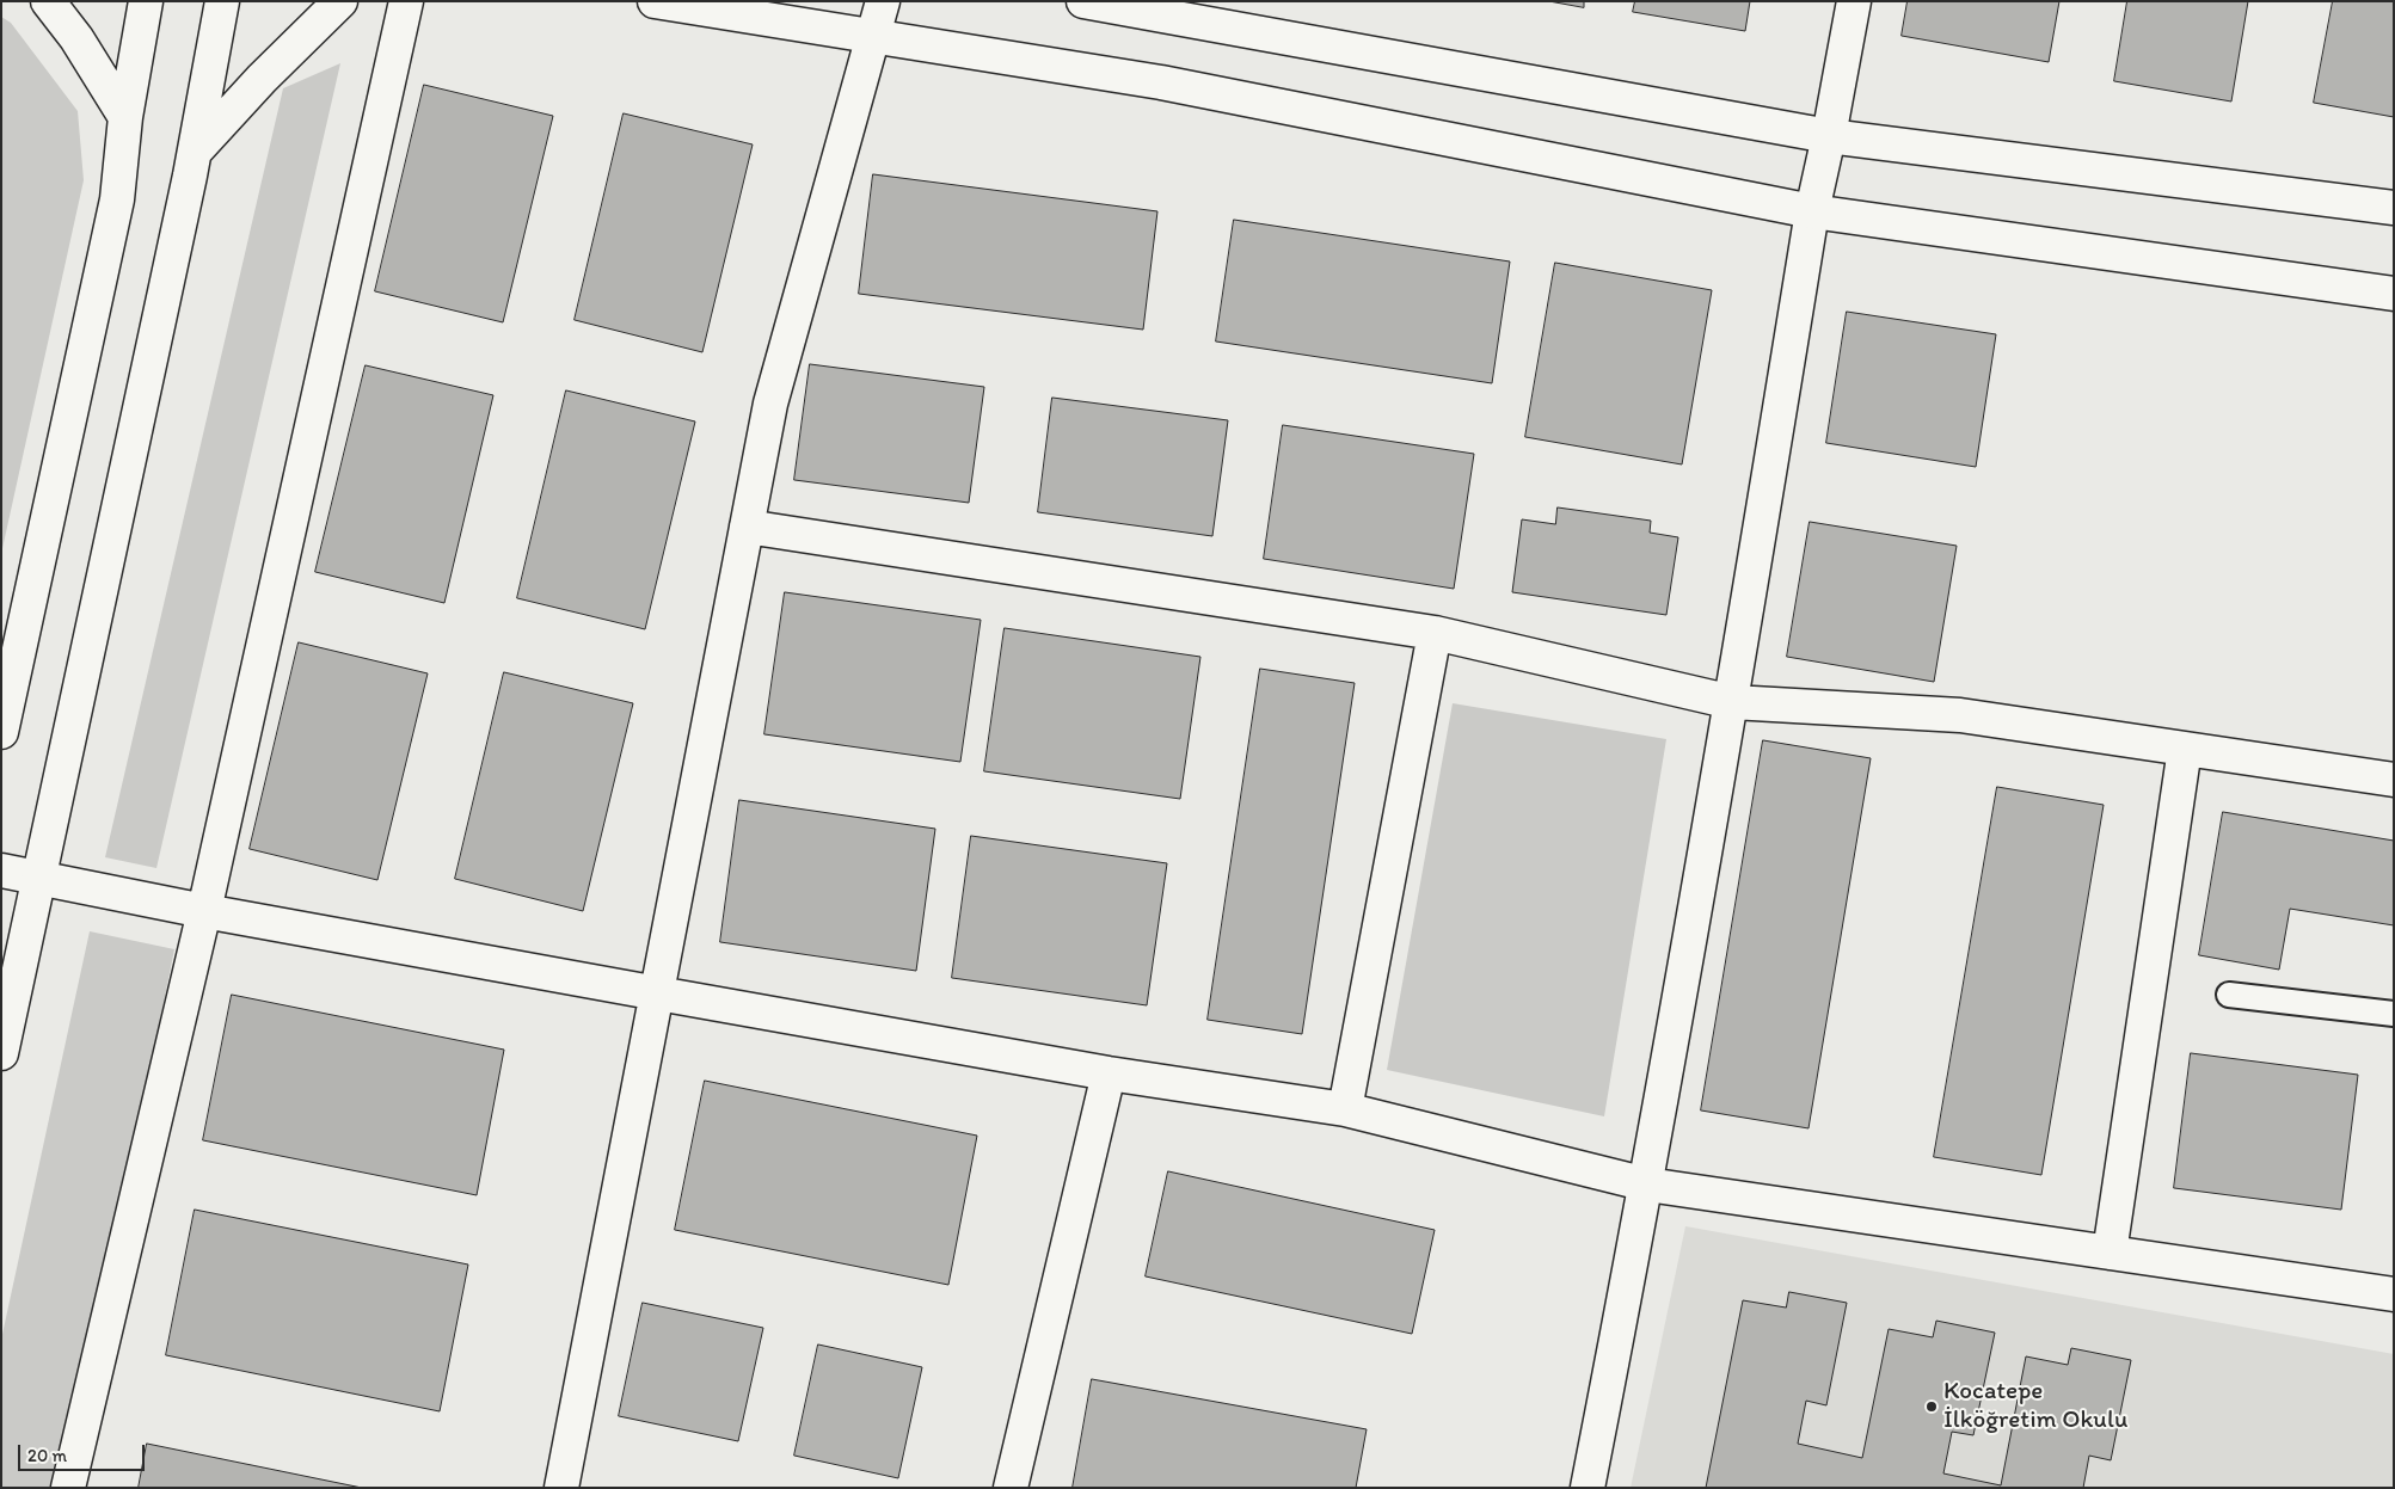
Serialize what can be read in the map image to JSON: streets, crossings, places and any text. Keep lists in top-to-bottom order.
{
  "places": ["Kocatepe İlköğretim Okulu"],
  "scale_bar": "20 m"
}
